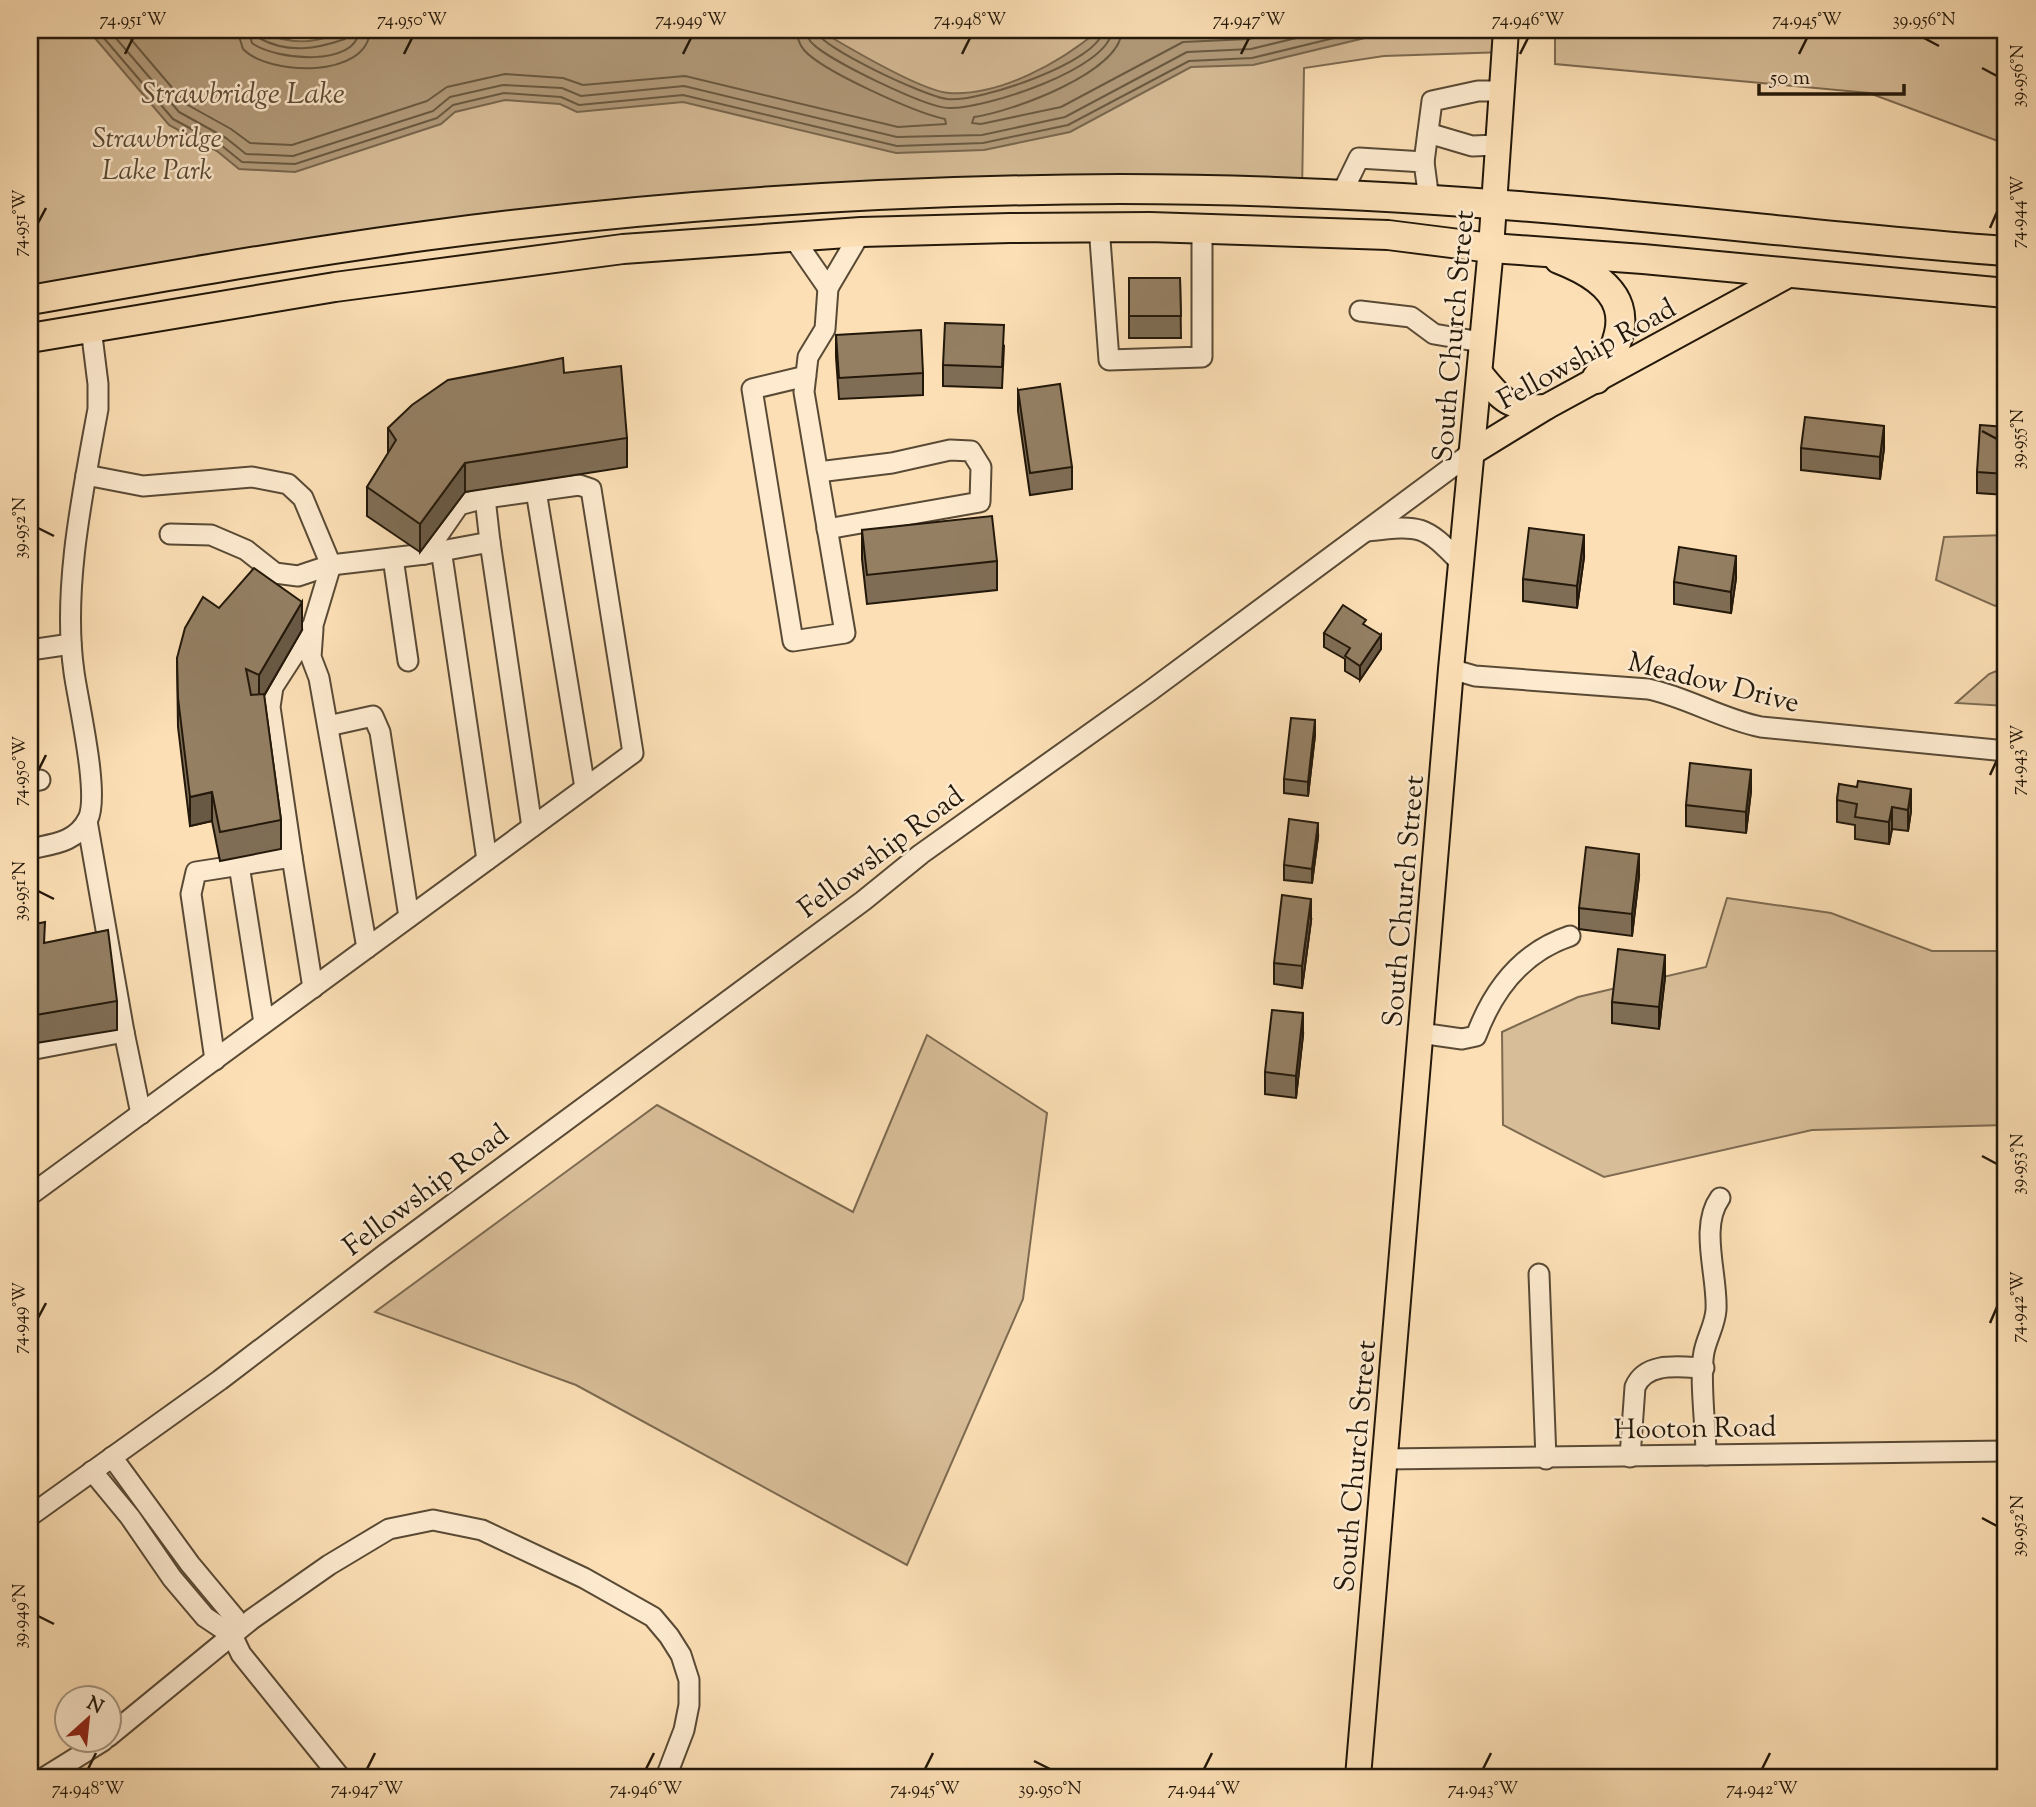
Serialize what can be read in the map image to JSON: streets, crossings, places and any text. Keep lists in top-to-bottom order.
{
  "streets": {
    "main road": ["South Church Street", "Fellowship Road"],
    "street": ["Meadow Drive", "Hooton Road"]
  },
  "crossings": [
    ["South Church Street", "Fellowship Road"],
    ["South Church Street", "Meadow Drive"],
    ["South Church Street", "Hooton Road"]
  ],
  "water": ["Strawbridge Lake"],
  "parks": ["Strawbridge Lake Park"],
  "scale_bar": "50 m",
  "north": "top right",
  "coordinates": [
    "74.951°W",
    "74.950°W",
    "74.949°W",
    "74.948°W",
    "74.947°W",
    "74.946°W",
    "74.945°W",
    "39.956°N",
    "74.944°W",
    "39.955°N",
    "39.952°N",
    "74.943°W",
    "39.951°N",
    "39.953°N",
    "74.942°W",
    "39.949°N",
    "39.950°N"
  ]
}
